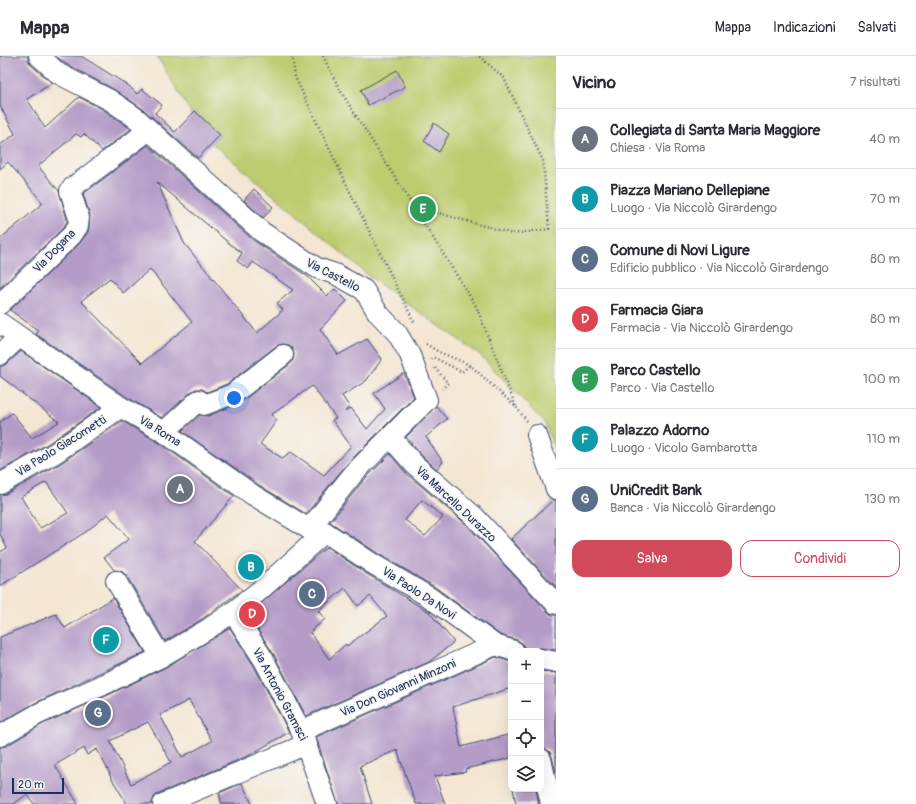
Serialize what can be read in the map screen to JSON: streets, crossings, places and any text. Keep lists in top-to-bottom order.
{
  "streets": {
    "street": [
      "Via Dogana",
      "Via Castello",
      "Via Roma",
      "Via Paolo Giacometti",
      "Via Marcello Durazzo",
      "Via Paolo Da Novi",
      "Via Don Giovanni Minzoni",
      "Via Antonio Gramsci"
    ]
  },
  "crossings": [
    ["Via Dogana", "Via Castello"],
    ["Via Roma", "Via Paolo Giacometti"],
    ["Via Roma", "Via Paolo Da Novi"],
    ["Via Paolo Da Novi", "Via Don Giovanni Minzoni"],
    ["Via Don Giovanni Minzoni", "Via Antonio Gramsci"]
  ],
  "scale_bar": "20 m",
  "page": {
    "header": "Mappa",
    "nav": ["Mappa", "Indicazioni", "Salvati"],
    "heading": ["Vicino", "7 risultati"],
    "list": [
      {
        "mark": "A",
        "name": "Collegiata di Santa Maria Maggiore",
        "note": "Chiesa · Via Roma",
        "value": "40 m"
      },
      {
        "mark": "B",
        "name": "Piazza Mariano Dellepiane",
        "note": "Luogo · Via Niccolò Girardengo",
        "value": "70 m"
      },
      {
        "mark": "C",
        "name": "Comune di Novi Ligure",
        "note": "Edificio pubblico · Via Niccolò Girardengo",
        "value": "80 m"
      },
      {
        "mark": "D",
        "name": "Farmacia Giara",
        "note": "Farmacia · Via Niccolò Girardengo",
        "value": "80 m"
      },
      {
        "mark": "E",
        "name": "Parco Castello",
        "note": "Parco · Via Castello",
        "value": "100 m"
      },
      {
        "mark": "F",
        "name": "Palazzo Adorno",
        "note": "Luogo · Vicolo Gambarotta",
        "value": "110 m"
      },
      {
        "mark": "G",
        "name": "UniCredit Bank",
        "note": "Banca · Via Niccolò Girardengo",
        "value": "130 m"
      }
    ],
    "pins": [
      "E",
      "A",
      "B",
      "C",
      "D",
      "F",
      "G"
    ],
    "buttons": ["Salva", "Condividi"],
    "map_buttons": ["+", "−"],
    "scale": "20 m"
  }
}
